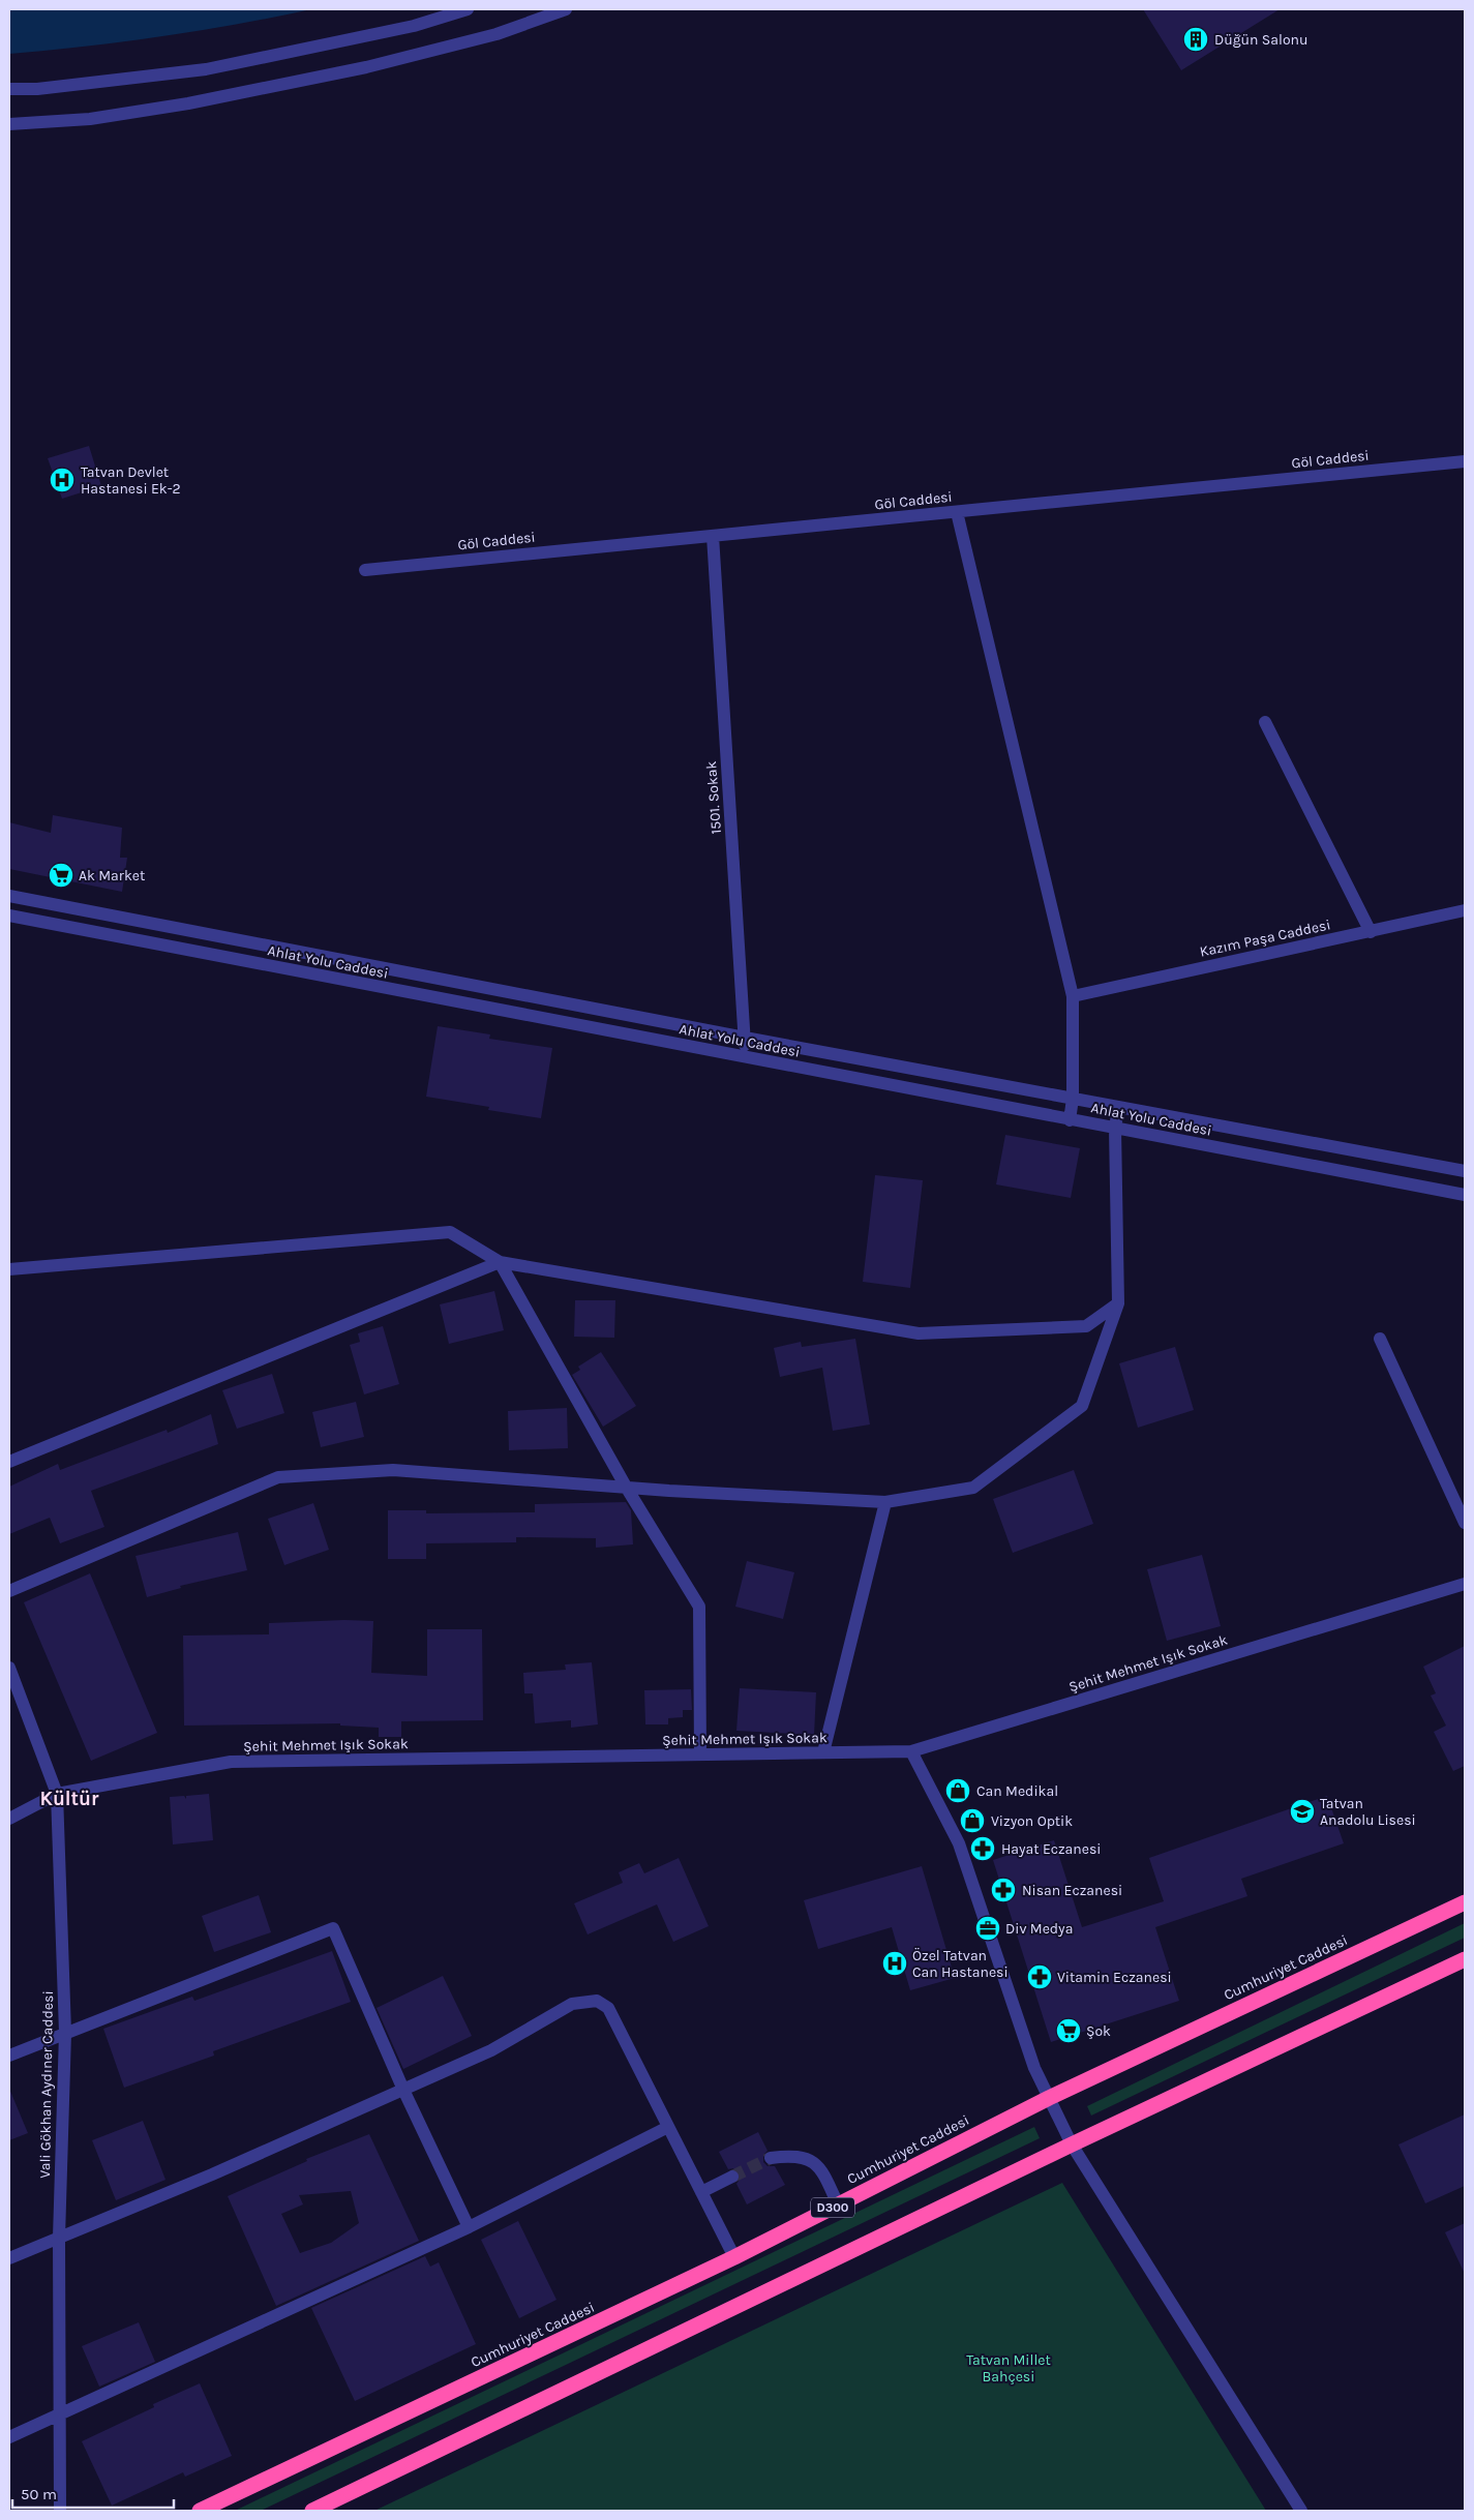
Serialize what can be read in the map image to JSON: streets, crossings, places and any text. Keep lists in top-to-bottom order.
{
  "streets": {
    "highway": ["Cumhuriyet Caddesi", "D300"],
    "street": [
      "Göl Caddesi",
      "1501. Sokak",
      "Kazım Paşa Caddesi",
      "Ahlat Yolu Caddesi",
      "Şehit Mehmet Işık Sokak",
      "Vali Gökhan Aydıner Caddesi"
    ]
  },
  "crossings": [
    ["Göl Caddesi", "1501. Sokak"],
    ["1501. Sokak", "Ahlat Yolu Caddesi"],
    ["Şehit Mehmet Işık Sokak", "Vali Gökhan Aydıner Caddesi"]
  ],
  "districts": ["Kültür"],
  "parks": ["Tatvan Millet Bahçesi"],
  "places": {
    "building": ["Düğün Salonu"],
    "hospital": ["Tatvan Devlet Hastanesi Ek-2", "Özel Tatvan Can Hastanesi"],
    "supermarket": ["Ak Market", "Şok"],
    "shop": ["Can Medikal", "Vizyon Optik"],
    "school or university": ["Tatvan Anadolu Lisesi"],
    "pharmacy": ["Hayat Eczanesi", "Nisan Eczanesi", "Vitamin Eczanesi"],
    "office": ["Div Medya"]
  },
  "scale_bar": "50 m"
}
